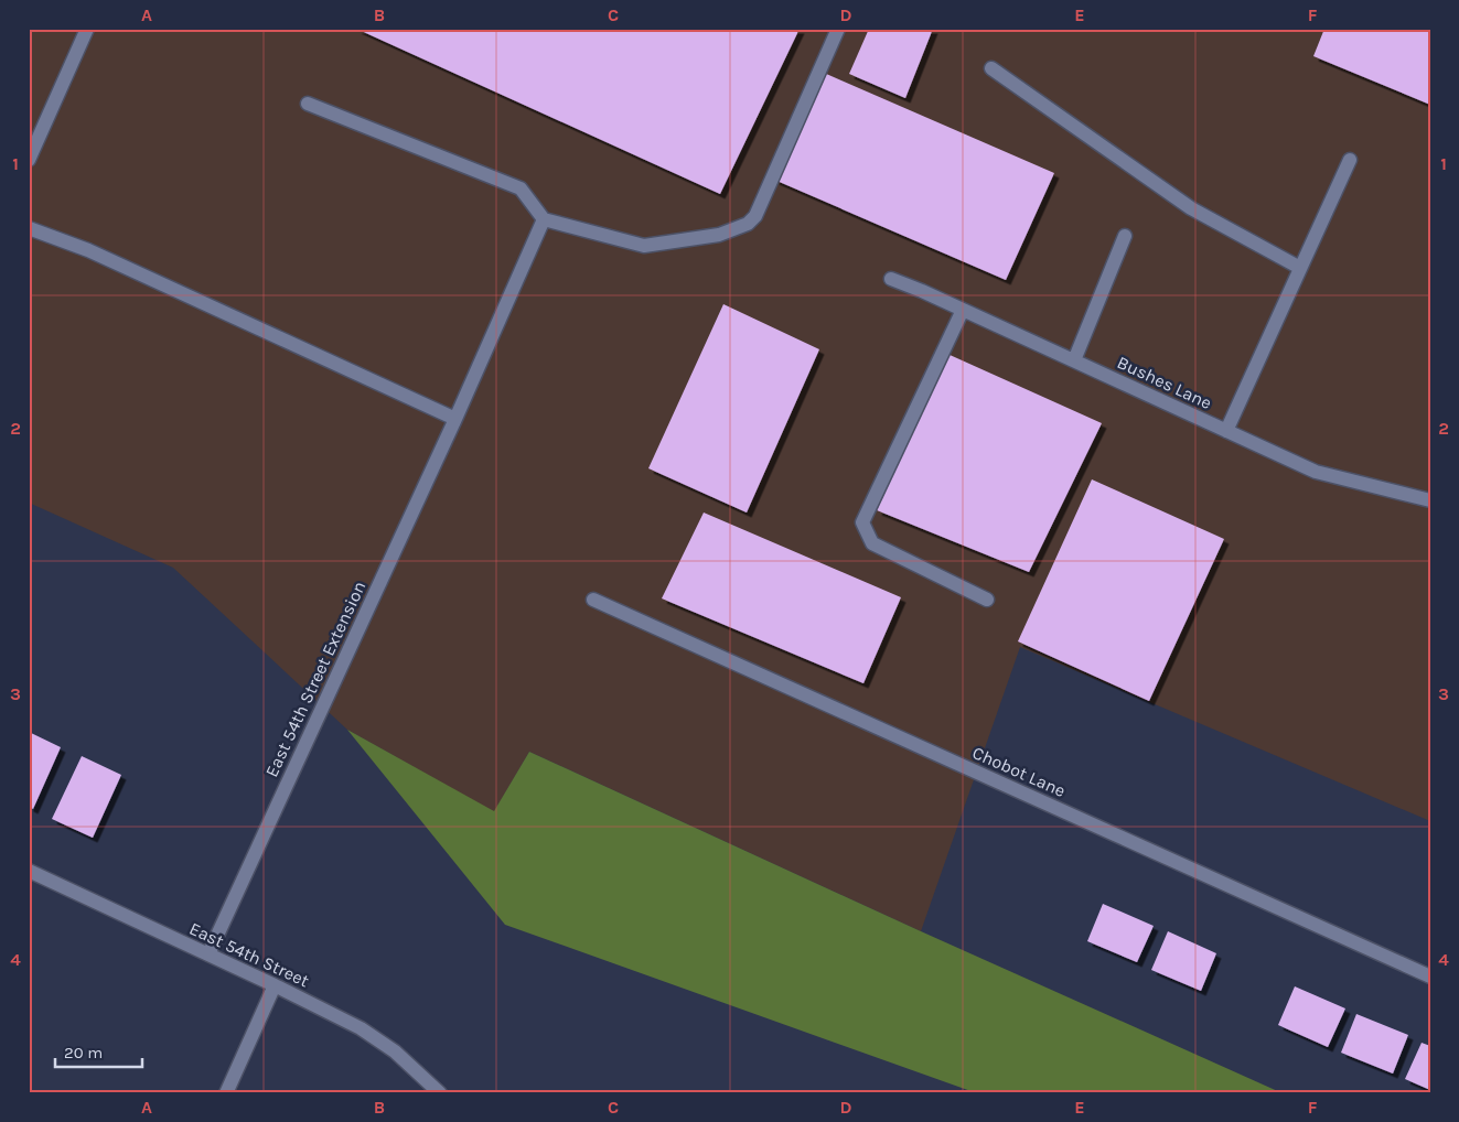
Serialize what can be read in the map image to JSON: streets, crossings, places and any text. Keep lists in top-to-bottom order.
{
  "streets": {
    "street": [
      "Bushes Lane",
      "East 54th Street Extension",
      "Chobot Lane",
      "East 54th Street"
    ]
  },
  "crossings": [
    ["East 54th Street Extension", "East 54th Street"]
  ],
  "scale_bar": "20 m",
  "grid": {
    "columns": [
      "A",
      "B",
      "C",
      "D",
      "E",
      "F"
    ],
    "rows": [
      "1",
      "2",
      "3",
      "4"
    ]
  }
}
